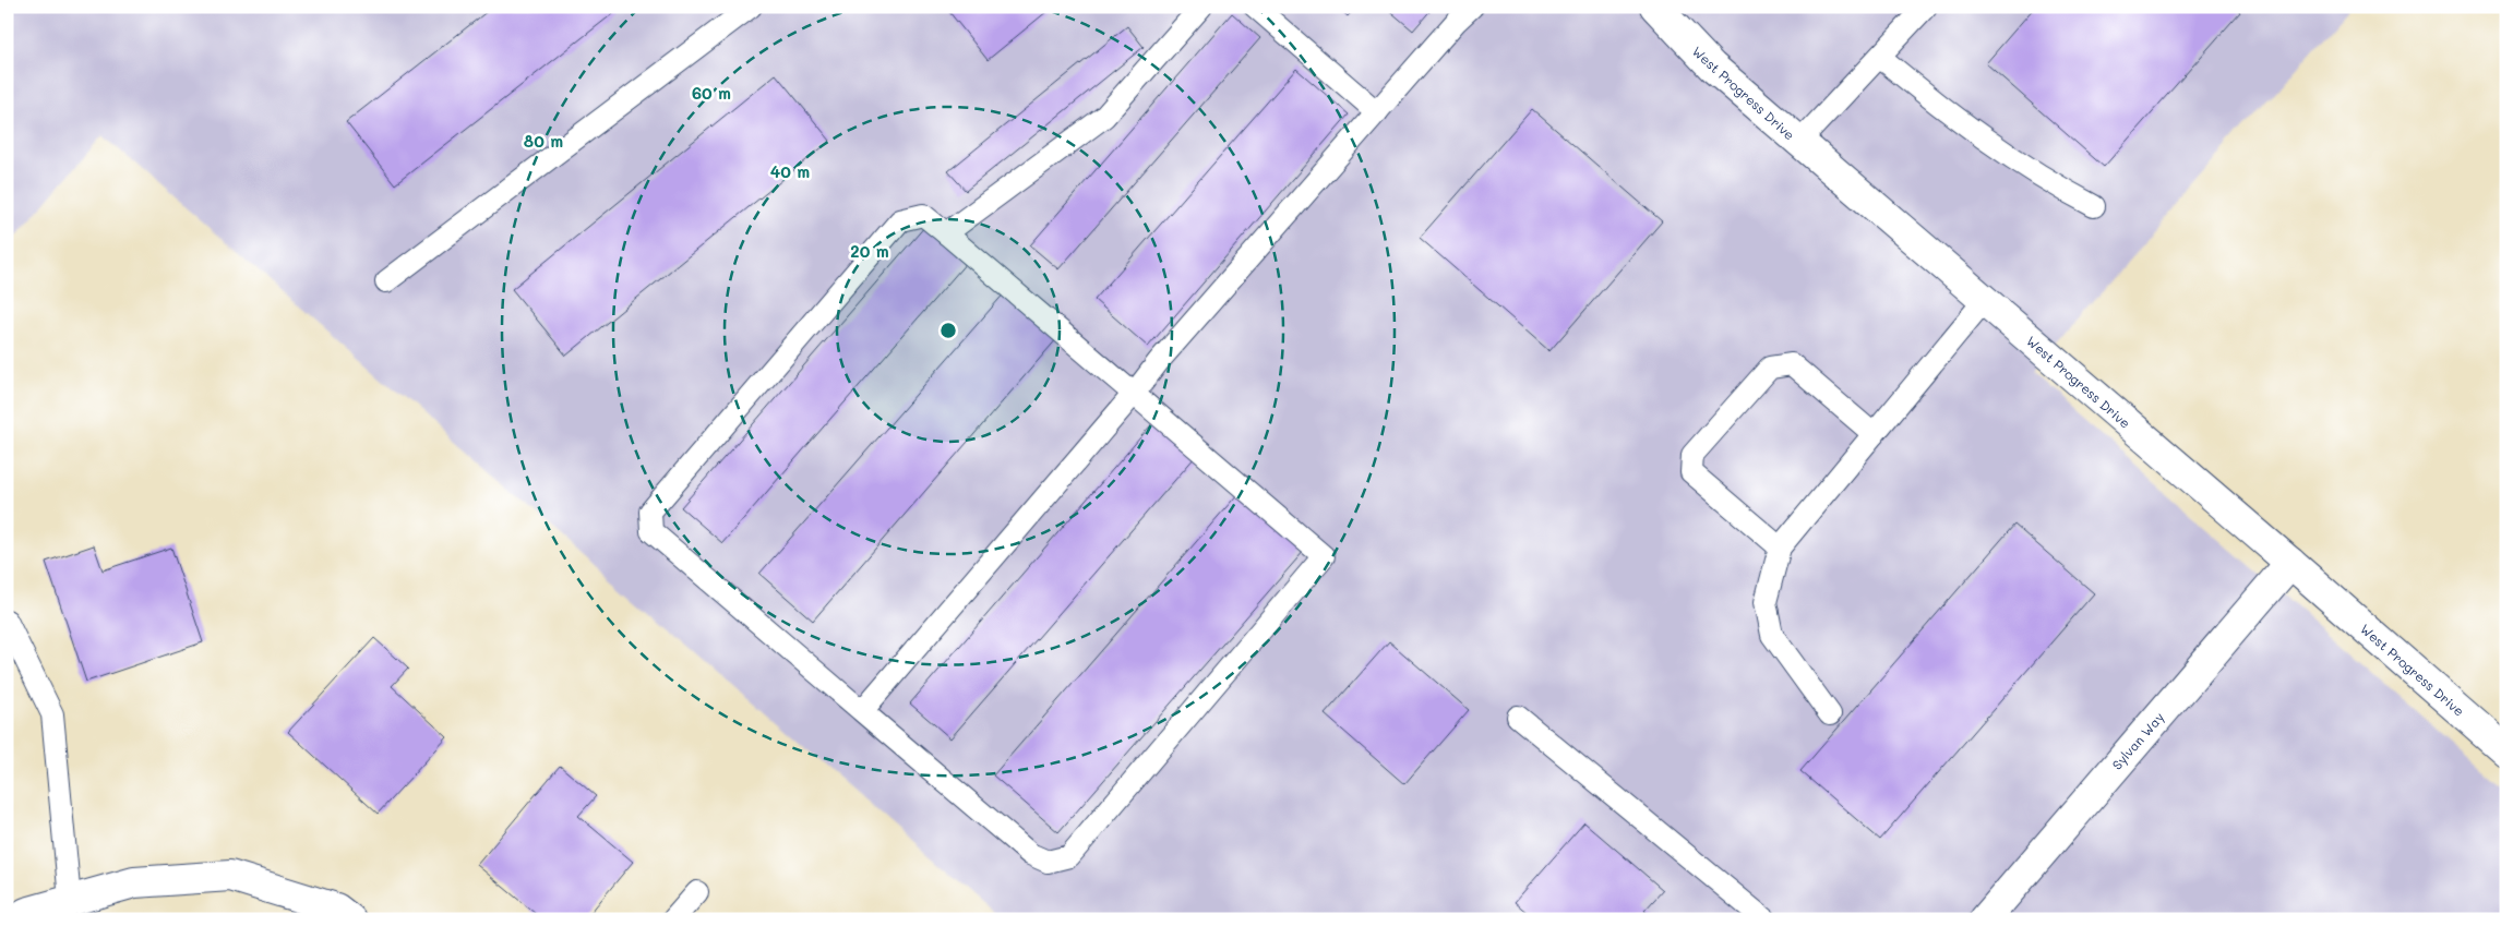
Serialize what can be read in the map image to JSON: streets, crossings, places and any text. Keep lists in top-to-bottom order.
{
  "streets": {
    "street": ["West Progress Drive", "Sylvan Way"]
  },
  "crossings": [
    ["West Progress Drive", "Sylvan Way"]
  ],
  "rings": [
    "60 m",
    "80 m",
    "40 m",
    "20 m"
  ]
}
